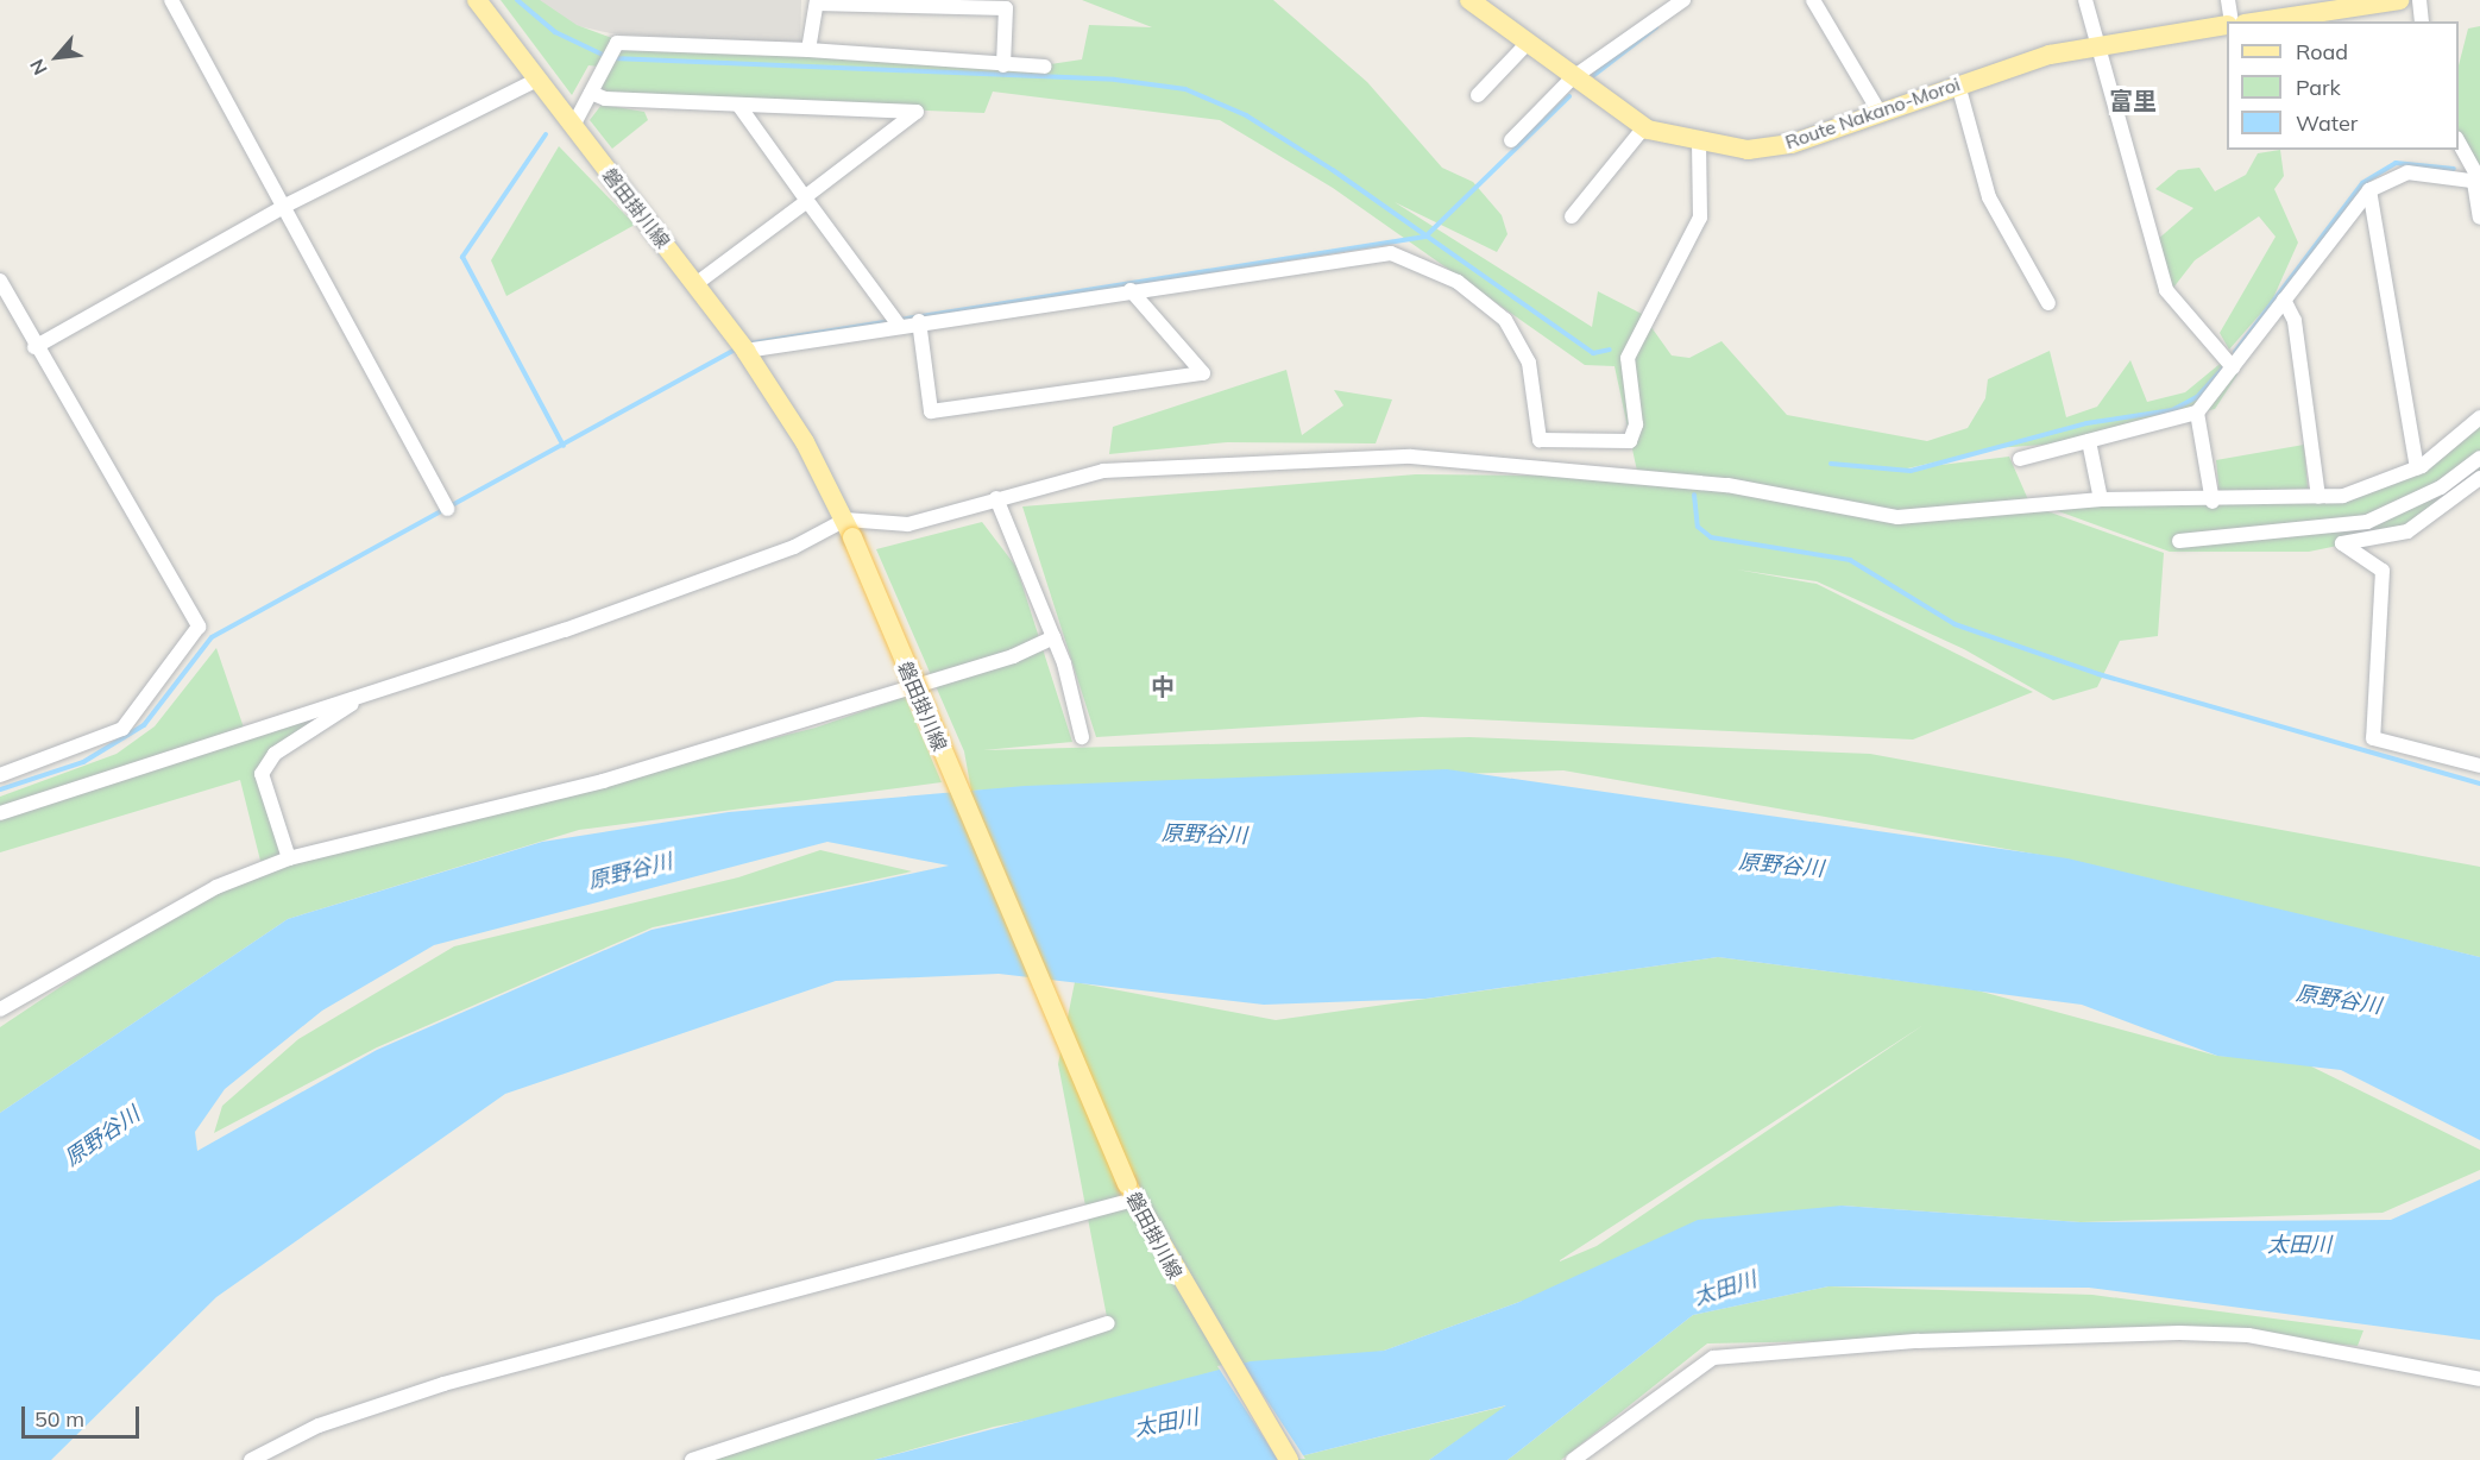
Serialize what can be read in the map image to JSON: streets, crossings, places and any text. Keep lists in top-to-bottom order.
{
  "streets": {
    "main road": ["Route Nakano-Moroi", "磐田掛川線"]
  },
  "districts": ["富里", "中"],
  "water": ["原野谷川", "太田川"],
  "legend": ["Road", "Park", "Water"],
  "scale_bar": "50 m",
  "north": "bottom left"
}
